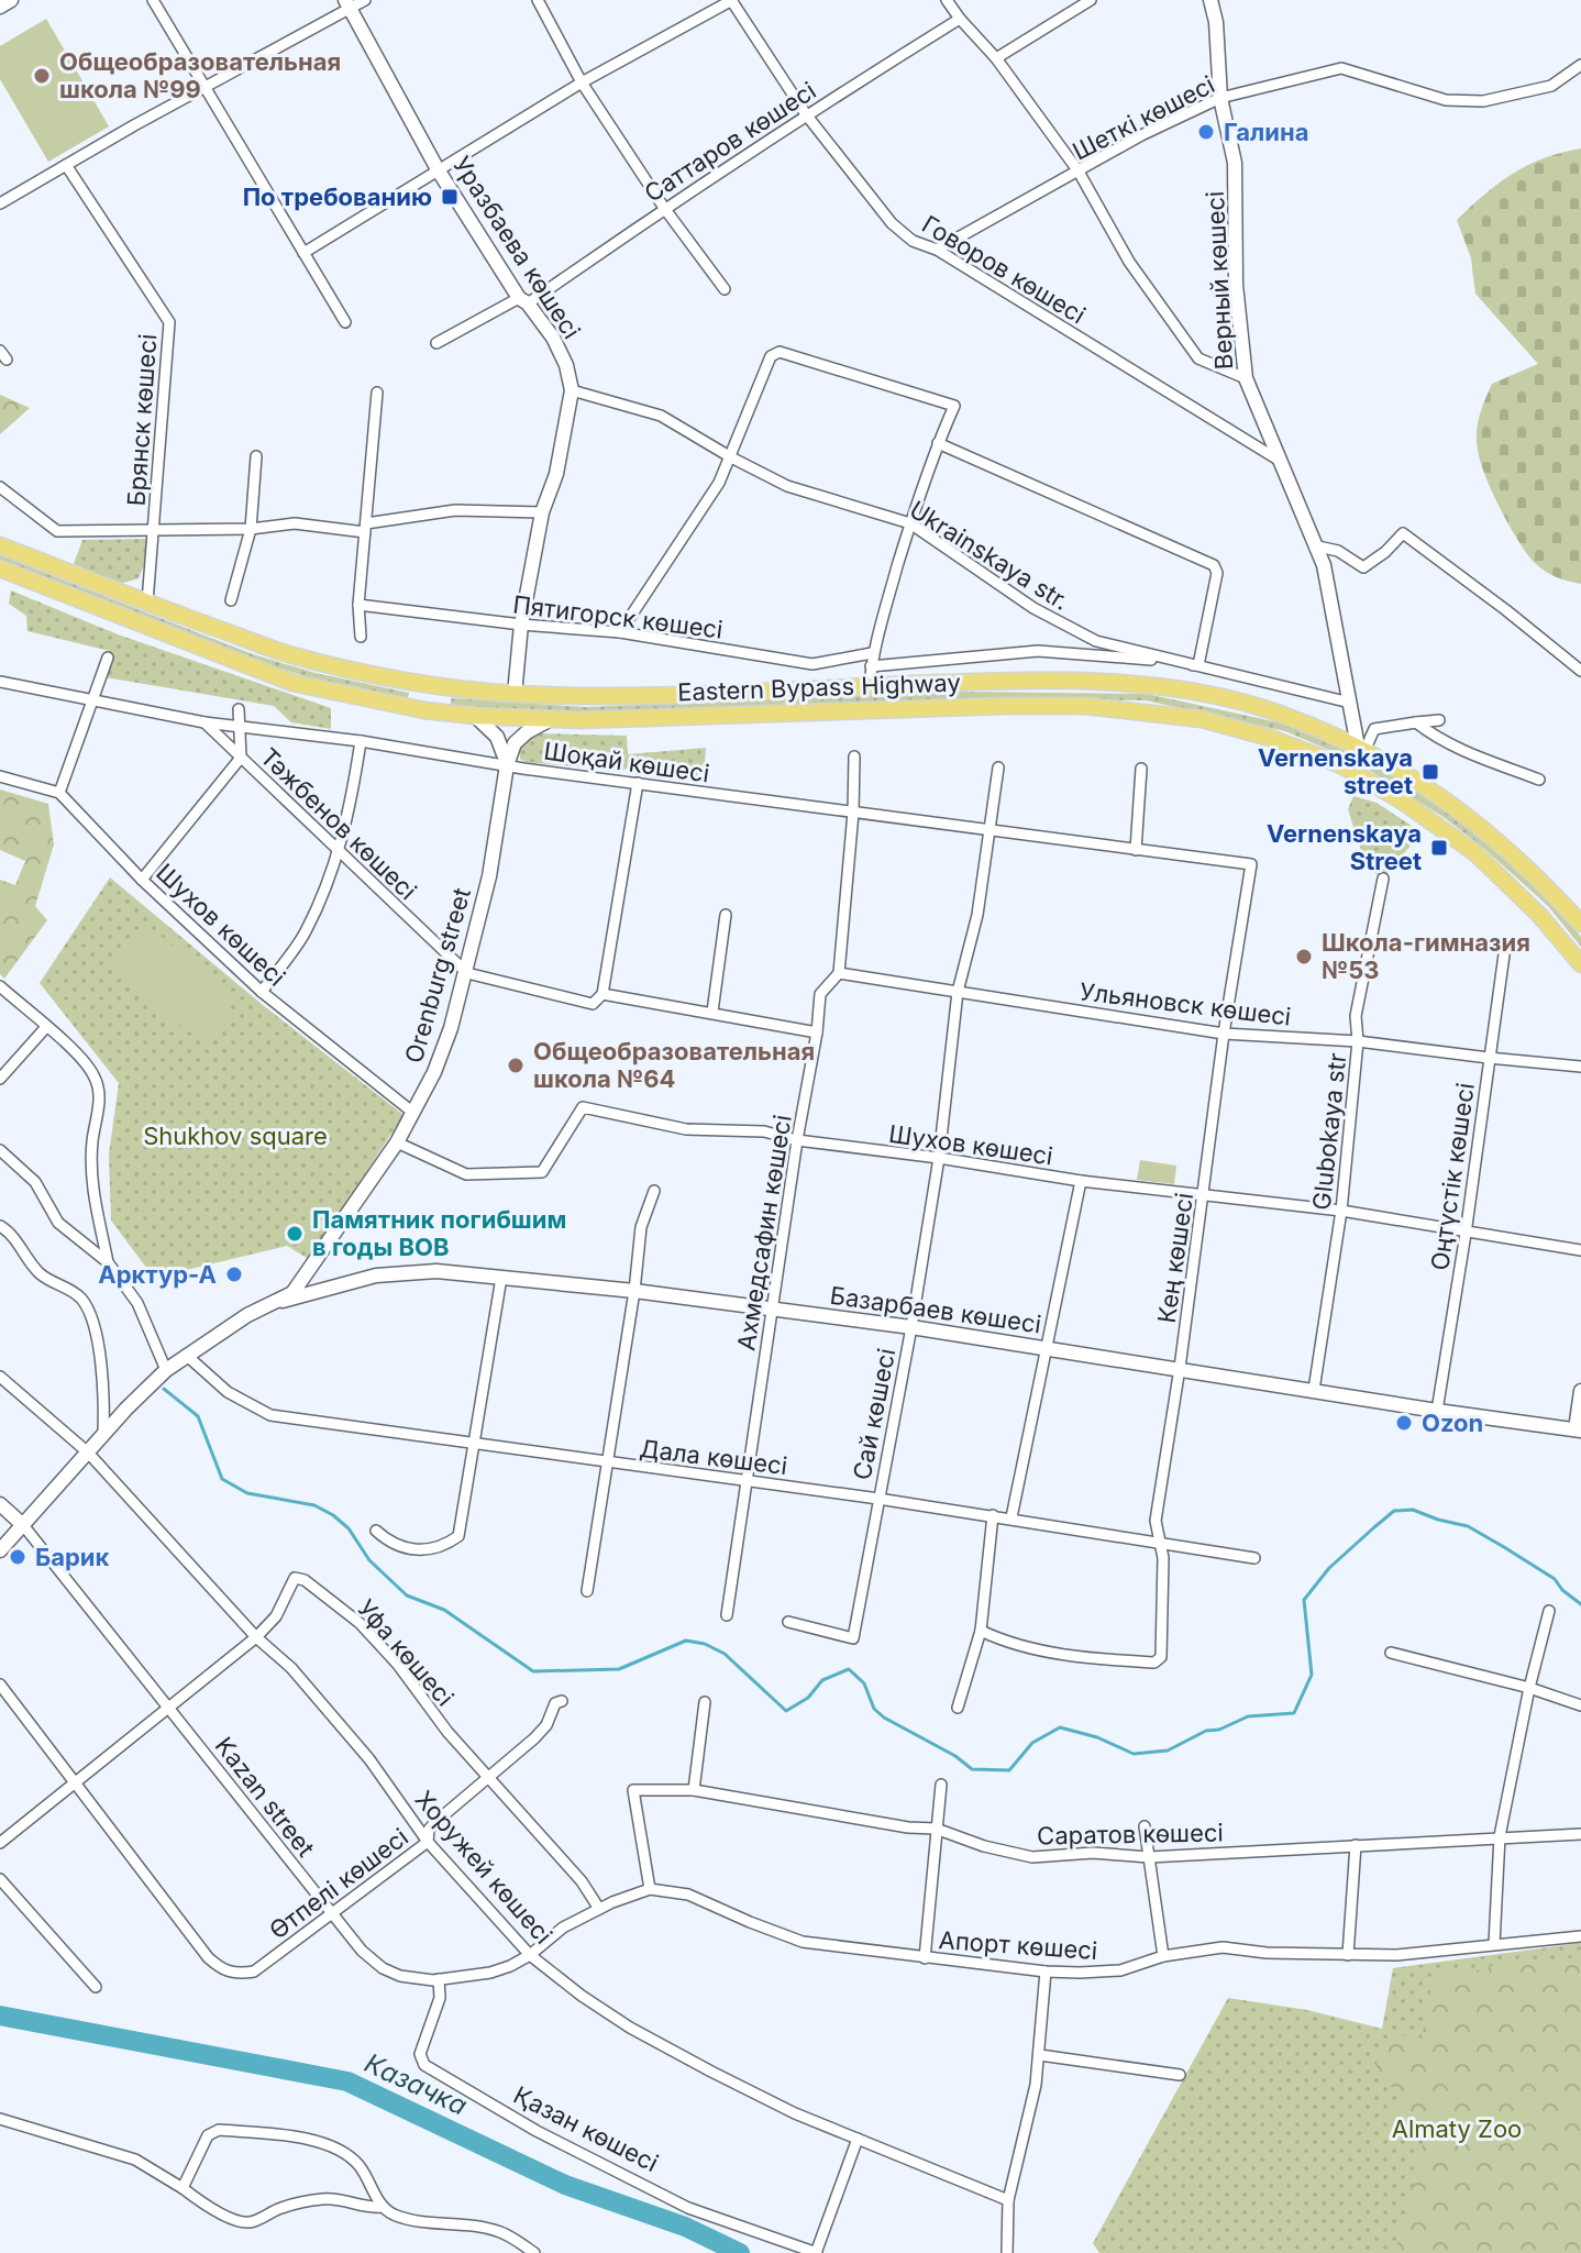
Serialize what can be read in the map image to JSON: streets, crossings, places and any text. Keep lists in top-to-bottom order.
{
  "streets": {
    "main road": ["Eastern Bypass Highway"],
    "street": [
      "Шеткі көшесі",
      "Саттаров көшесі",
      "Уразбаева көшесі",
      "Говоров көшесі",
      "Верный көшесі",
      "Брянск көшесі",
      "Ukrainskaya str.",
      "Пятигорск көшесі",
      "Шоқай көшесі",
      "Тәжбенов көшесі",
      "Шухов көшесі",
      "Orenburg street",
      "Ульяновск көшесі",
      "Glubokaya str",
      "Оңтүстік көшесі",
      "Ахмедсафин көшесі",
      "Кең көшесі",
      "Базарбаев көшесі",
      "Сай көшесі",
      "Дала көшесі",
      "Уфа көшесі",
      "Kazan street",
      "Саратов көшесі",
      "Хоружей көшесі",
      "Өтпелі көшесі",
      "Апорт көшесі",
      "Қазан көшесі"
    ]
  },
  "crossings": [
    ["Шеткі көшесі", "Говоров көшесі"],
    ["Шеткі көшесі", "Верный көшесі"],
    ["Саттаров көшесі", "Уразбаева көшесі"],
    ["Саттаров көшесі", "Говоров көшесі"],
    ["Уразбаева көшесі", "Ukrainskaya str."],
    ["Уразбаева көшесі", "Пятигорск көшесі"],
    ["Уразбаева көшесі", "Eastern Bypass Highway"],
    ["Говоров көшесі", "Верный көшесі"],
    ["Верный көшесі", "Ukrainskaya str."],
    ["Верный көшесі", "Eastern Bypass Highway"],
    ["Брянск көшесі", "Eastern Bypass Highway"],
    ["Шоқай көшесі", "Тәжбенов көшесі"],
    ["Шоқай көшесі", "Orenburg street"],
    ["Шоқай көшесі", "Ахмедсафин көшесі"],
    ["Шоқай көшесі", "Кең көшесі"],
    ["Шоқай көшесі", "Сай көшесі"],
    ["Тәжбенов көшесі", "Orenburg street"],
    ["Шухов көшесі", "Orenburg street"],
    ["Шухов көшесі", "Glubokaya str"],
    ["Шухов көшесі", "Оңтүстік көшесі"],
    ["Шухов көшесі", "Ахмедсафин көшесі"],
    ["Шухов көшесі", "Кең көшесі"],
    ["Шухов көшесі", "Сай көшесі"],
    ["Orenburg street", "Базарбаев көшесі"],
    ["Orenburg street", "Дала көшесі"],
    ["Orenburg street", "Kazan street"],
    ["Orenburg street", "Хоружей көшесі"],
    ["Ульяновск көшесі", "Glubokaya str"],
    ["Ульяновск көшесі", "Оңтүстік көшесі"],
    ["Ульяновск көшесі", "Ахмедсафин көшесі"],
    ["Ульяновск көшесі", "Кең көшесі"],
    ["Ульяновск көшесі", "Сай көшесі"],
    ["Glubokaya str", "Базарбаев көшесі"],
    ["Оңтүстік көшесі", "Базарбаев көшесі"],
    ["Ахмедсафин көшесі", "Базарбаев көшесі"],
    ["Ахмедсафин көшесі", "Дала көшесі"],
    ["Кең көшесі", "Базарбаев көшесі"],
    ["Кең көшесі", "Дала көшесі"],
    ["Базарбаев көшесі", "Сай көшесі"],
    ["Сай көшесі", "Дала көшесі"],
    ["Уфа көшесі", "Kazan street"],
    ["Уфа көшесі", "Хоружей көшесі"],
    ["Уфа көшесі", "Өтпелі көшесі"],
    ["Kazan street", "Хоружей көшесі"],
    ["Kazan street", "Өтпелі көшесі"],
    ["Kazan street", "Қазан көшесі"],
    ["Саратов көшесі", "Апорт көшесі"],
    ["Хоружей көшесі", "Өтпелі көшесі"]
  ],
  "water": ["Казачка"],
  "parks": ["Shukhov square", "Almaty Zoo"],
  "places": {
    "other": [
      "Общеобразовательная школа №99",
      "Галина",
      "Школа-гимназия №53",
      "Общеобразовательная школа №64",
      "Памятник погибшим в годы ВОВ",
      "Арктур-А",
      "Ozon",
      "Барик"
    ],
    "transit": ["По требованию", "Vernenskaya street", "Vernenskaya Street"]
  }
}
